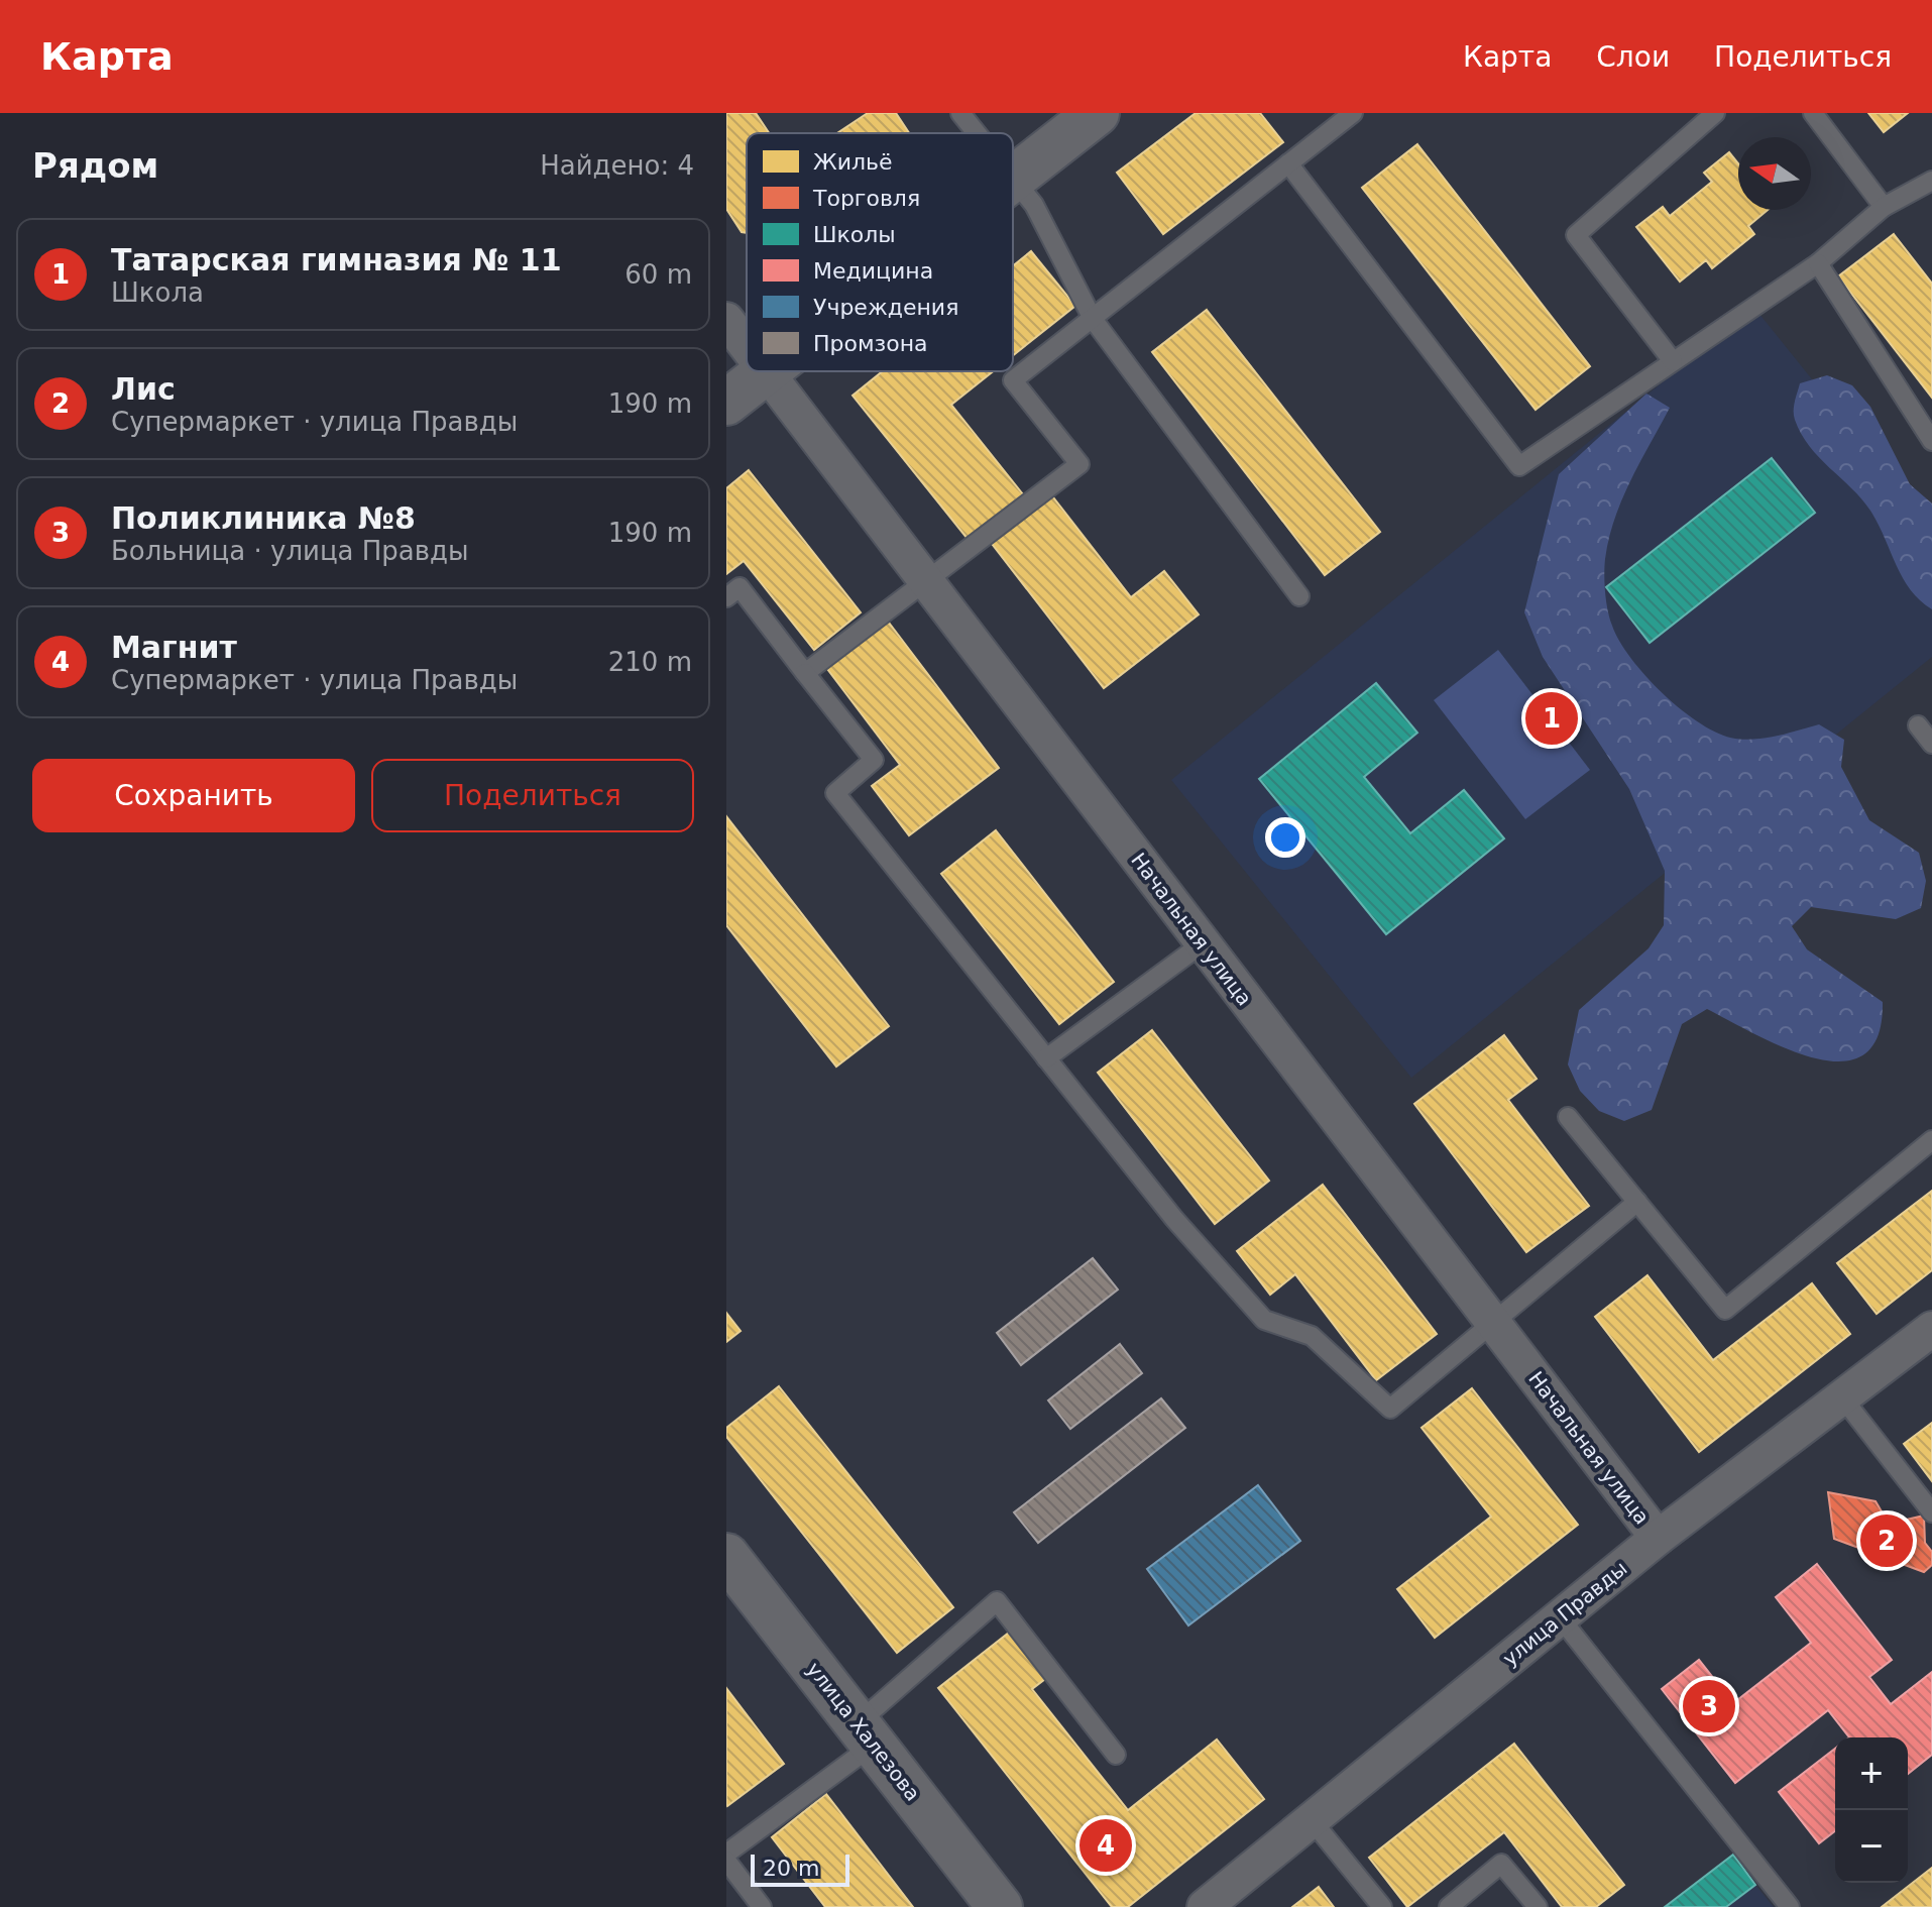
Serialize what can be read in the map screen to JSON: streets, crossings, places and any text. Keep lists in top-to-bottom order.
{
  "streets": {
    "street": ["Начальная улица", "улица Правды", "улица Халезова"]
  },
  "crossings": [
    ["Начальная улица", "улица Правды"]
  ],
  "legend": [
    "Жильё",
    "Торговля",
    "Школы",
    "Медицина",
    "Учреждения",
    "Промзона"
  ],
  "scale_bar": "20 m",
  "north": "left",
  "page": {
    "header": "Карта",
    "nav": ["Карта", "Слои", "Поделиться"],
    "heading": ["Рядом", "Найдено: 4"],
    "list": [
      {
        "mark": "1",
        "name": "Татарская гимназия № 11",
        "note": "Школа",
        "value": "60 m"
      },
      {
        "mark": "2",
        "name": "Лис",
        "note": "Супермаркет · улица Правды",
        "value": "190 m"
      },
      {
        "mark": "3",
        "name": "Поликлиника №8",
        "note": "Больница · улица Правды",
        "value": "190 m"
      },
      {
        "mark": "4",
        "name": "Магнит",
        "note": "Супермаркет · улица Правды",
        "value": "210 m"
      }
    ],
    "pins": [
      "1",
      "2",
      "3",
      "4"
    ],
    "buttons": ["Сохранить", "Поделиться"],
    "map_buttons": ["+", "−"],
    "scale": "20 m"
  }
}
